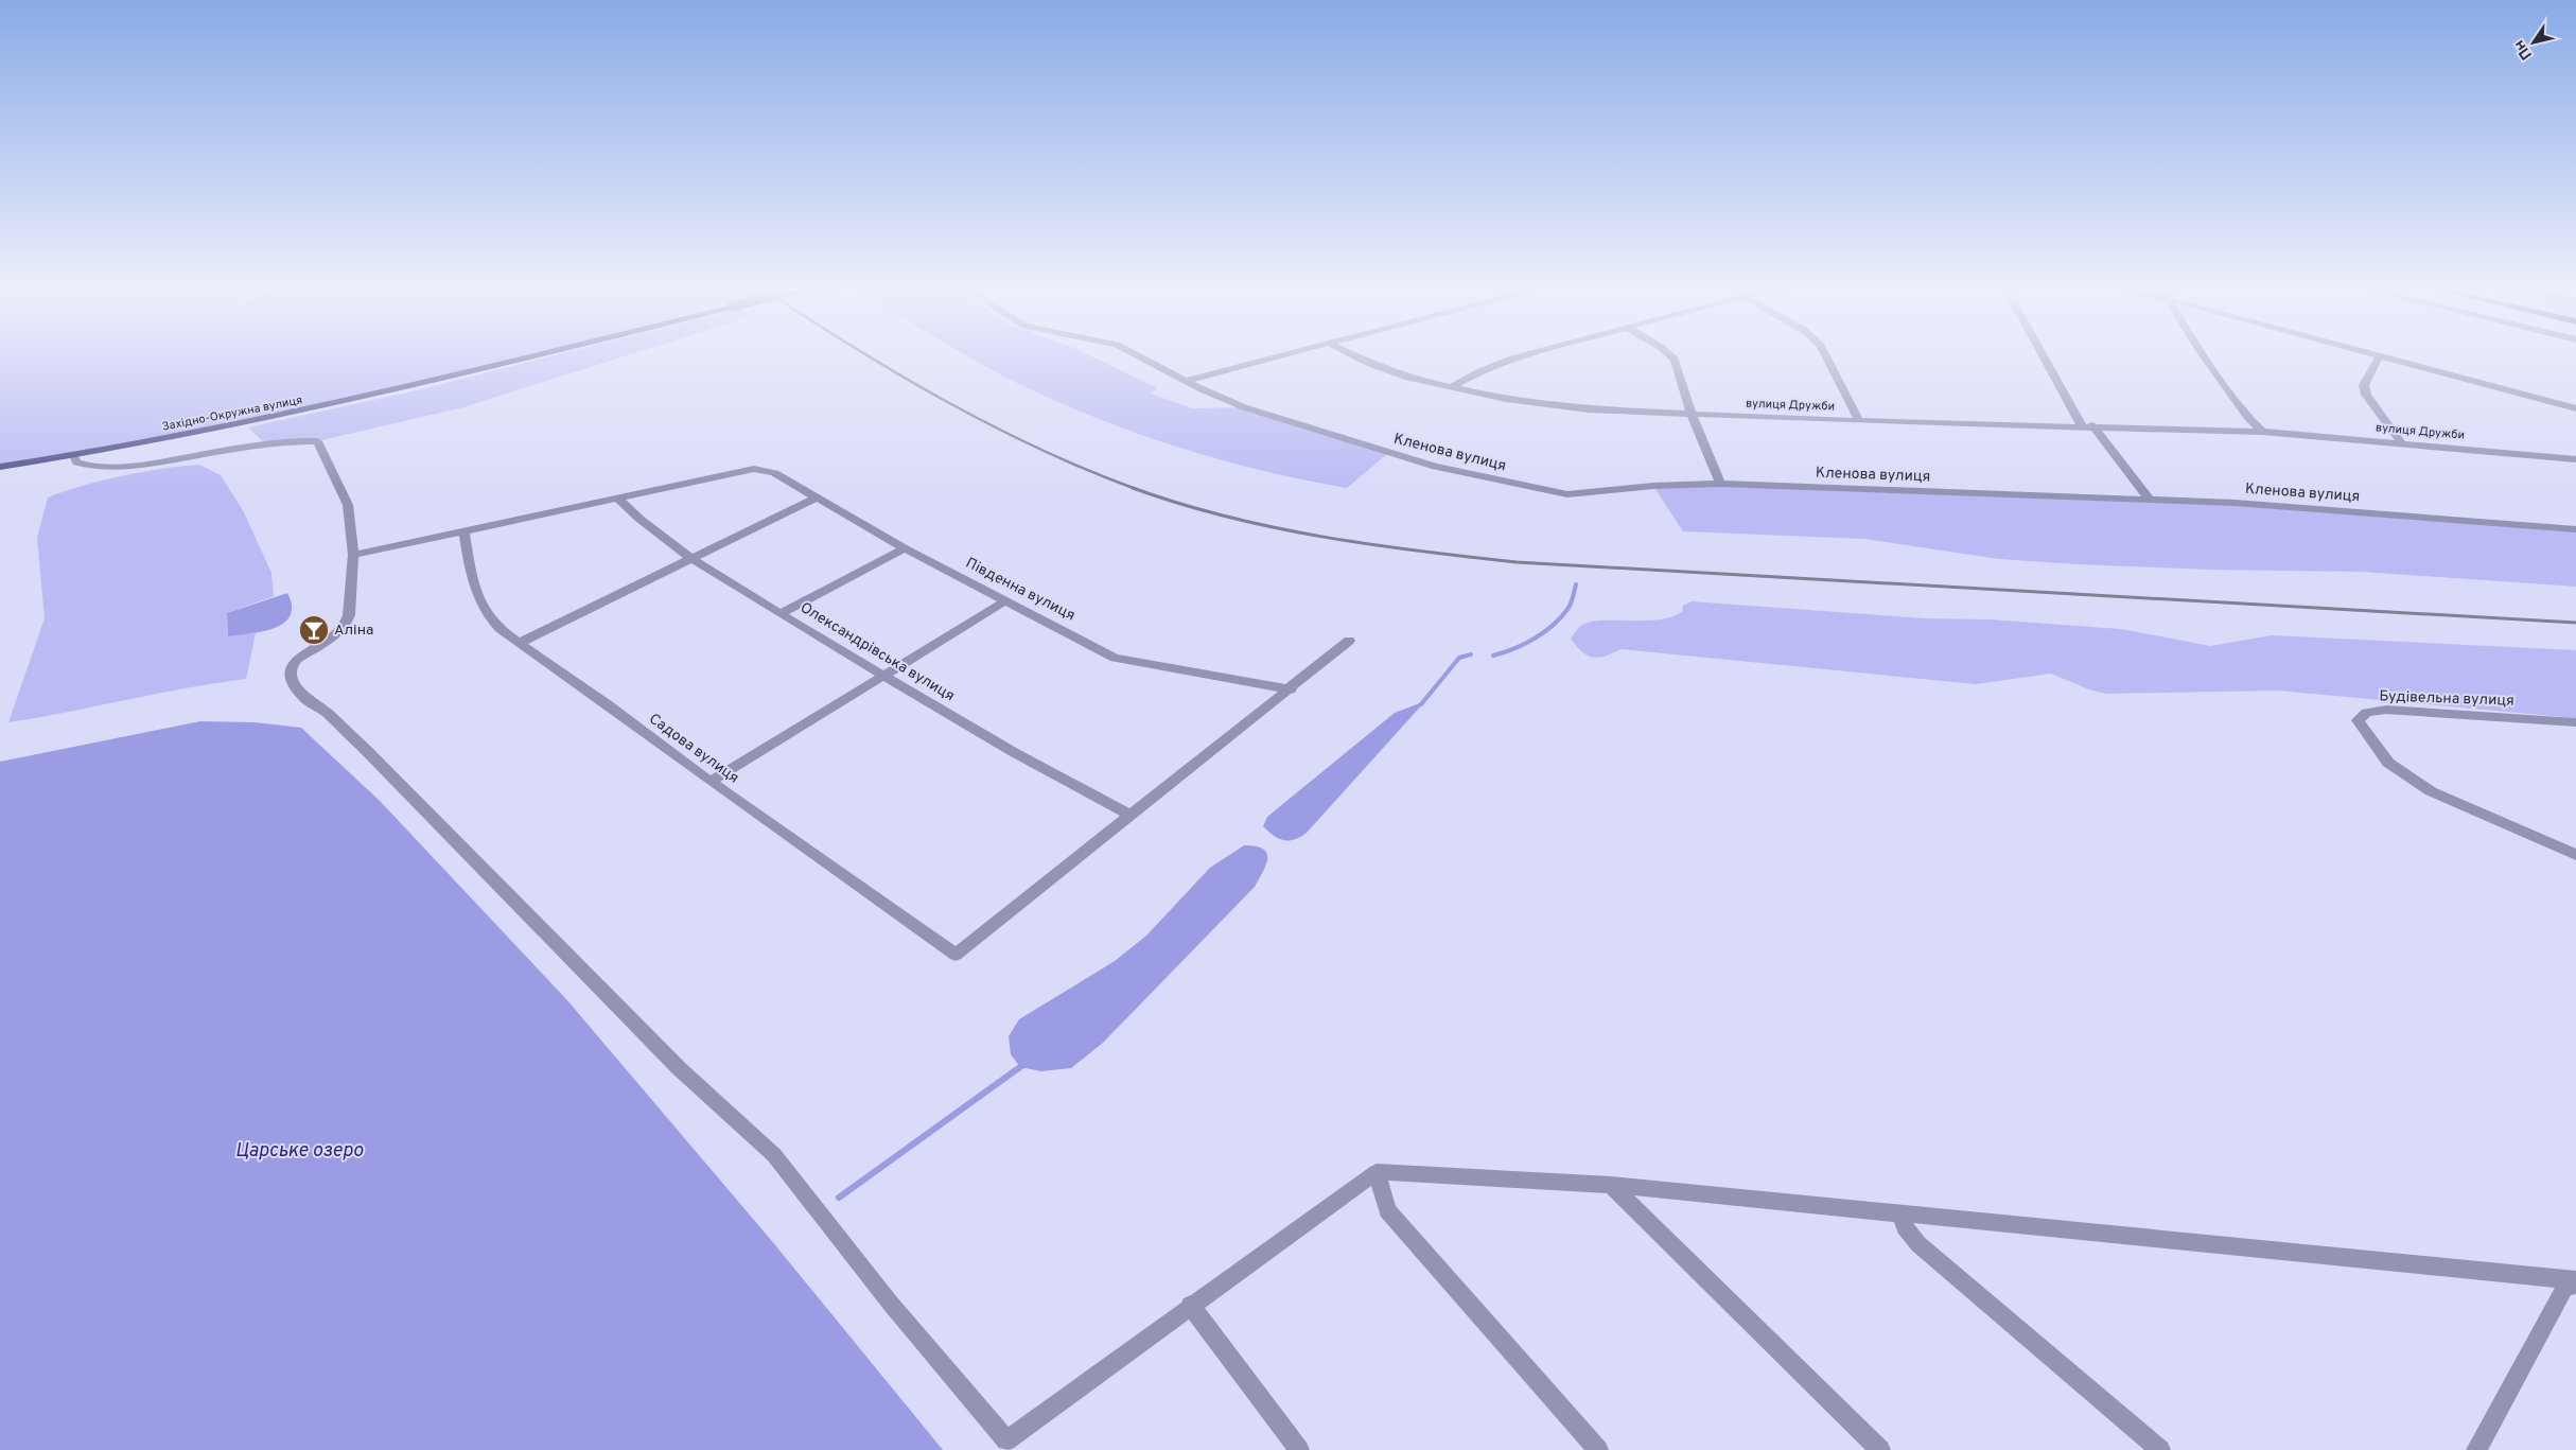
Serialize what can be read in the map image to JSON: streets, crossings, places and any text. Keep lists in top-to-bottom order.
{
  "streets": {
    "main road": ["Західно-Окружна вулиця"],
    "street": [
      "вулиця Дружби",
      "Кленова вулиця",
      "Південна вулиця",
      "Олександрівська вулиця",
      "Будівельна вулиця",
      "Садова вулиця"
    ]
  },
  "crossings": [
    ["Південна вулиця", "Олександрівська вулиця"],
    ["Олександрівська вулиця", "Садова вулиця"]
  ],
  "water": ["Царське озеро"],
  "places": {
    "bar": ["Аліна"]
  },
  "north": "bottom left"
}
